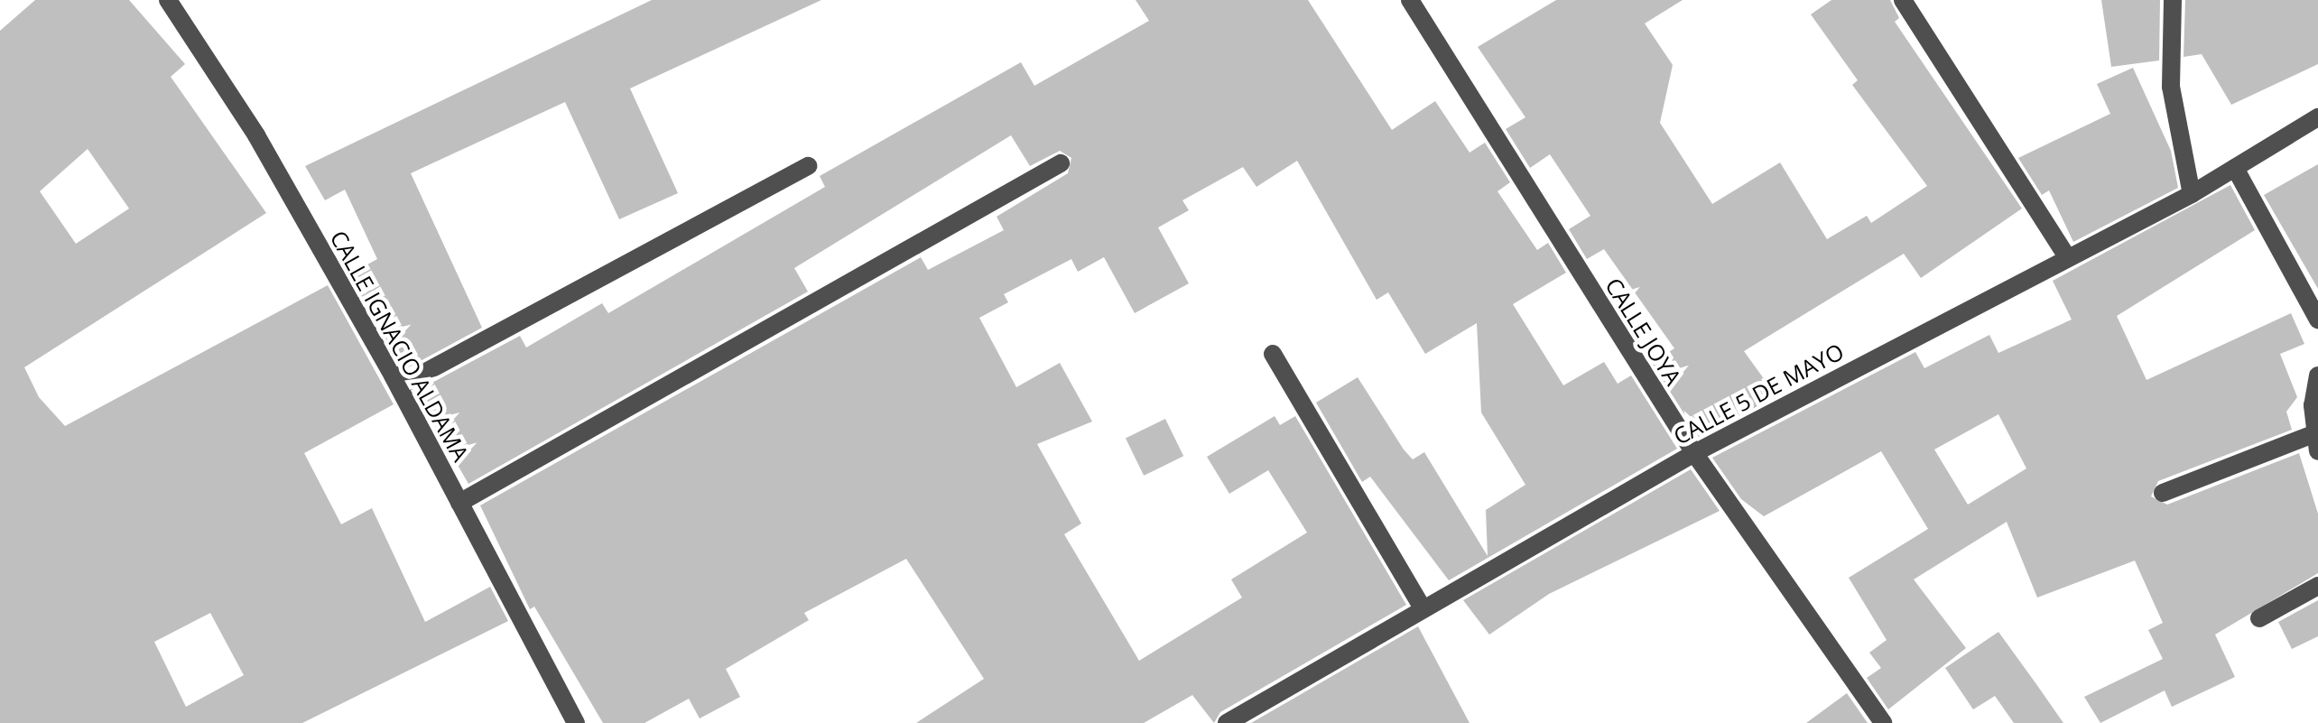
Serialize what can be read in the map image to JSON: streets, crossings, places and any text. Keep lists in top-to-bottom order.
{
  "streets": {
    "street": ["CALLE JOYA", "CALLE IGNACIO ALDAMA", "CALLE 5 DE MAYO"]
  },
  "crossings": [
    ["CALLE JOYA", "CALLE 5 DE MAYO"]
  ]
}
